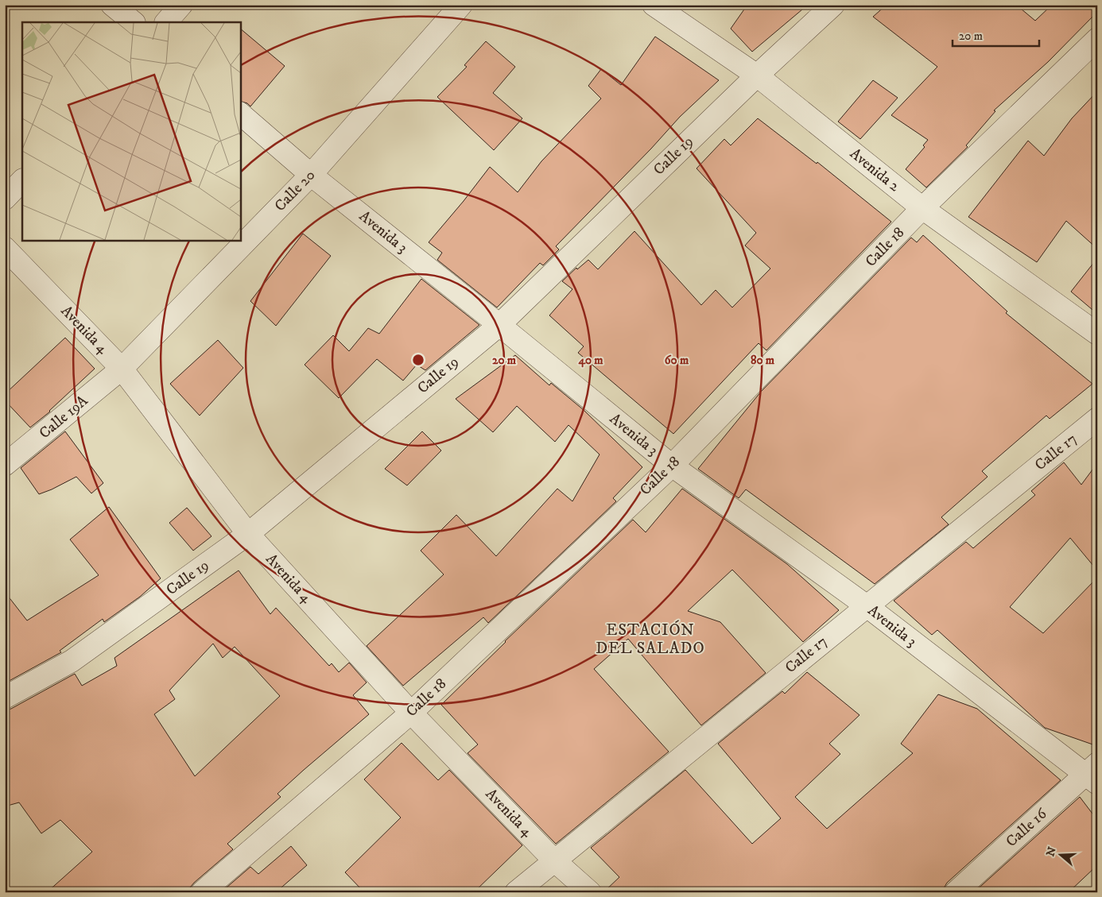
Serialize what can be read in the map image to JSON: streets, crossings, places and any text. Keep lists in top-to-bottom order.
{
  "streets": {
    "street": [
      "Calle 19",
      "Avenida 2",
      "Calle 20",
      "Avenida 3",
      "Calle 18",
      "Avenida 4",
      "Calle 19A",
      "Calle 17",
      "Calle 16"
    ]
  },
  "crossings": [
    ["Calle 19", "Avenida 2"],
    ["Calle 19", "Avenida 3"],
    ["Calle 19", "Avenida 4"],
    ["Avenida 2", "Calle 18"],
    ["Calle 20", "Avenida 3"],
    ["Calle 20", "Avenida 4"],
    ["Calle 20", "Calle 19A"],
    ["Avenida 3", "Calle 18"],
    ["Avenida 3", "Calle 17"],
    ["Avenida 3", "Calle 16"],
    ["Calle 18", "Avenida 4"],
    ["Avenida 4", "Calle 19A"],
    ["Avenida 4", "Calle 17"]
  ],
  "districts": ["ESTACIÓN DEL SALADO"],
  "scale_bar": "20 m",
  "north": "left",
  "rings": [
    "20 m",
    "40 m",
    "60 m",
    "80 m"
  ]
}
